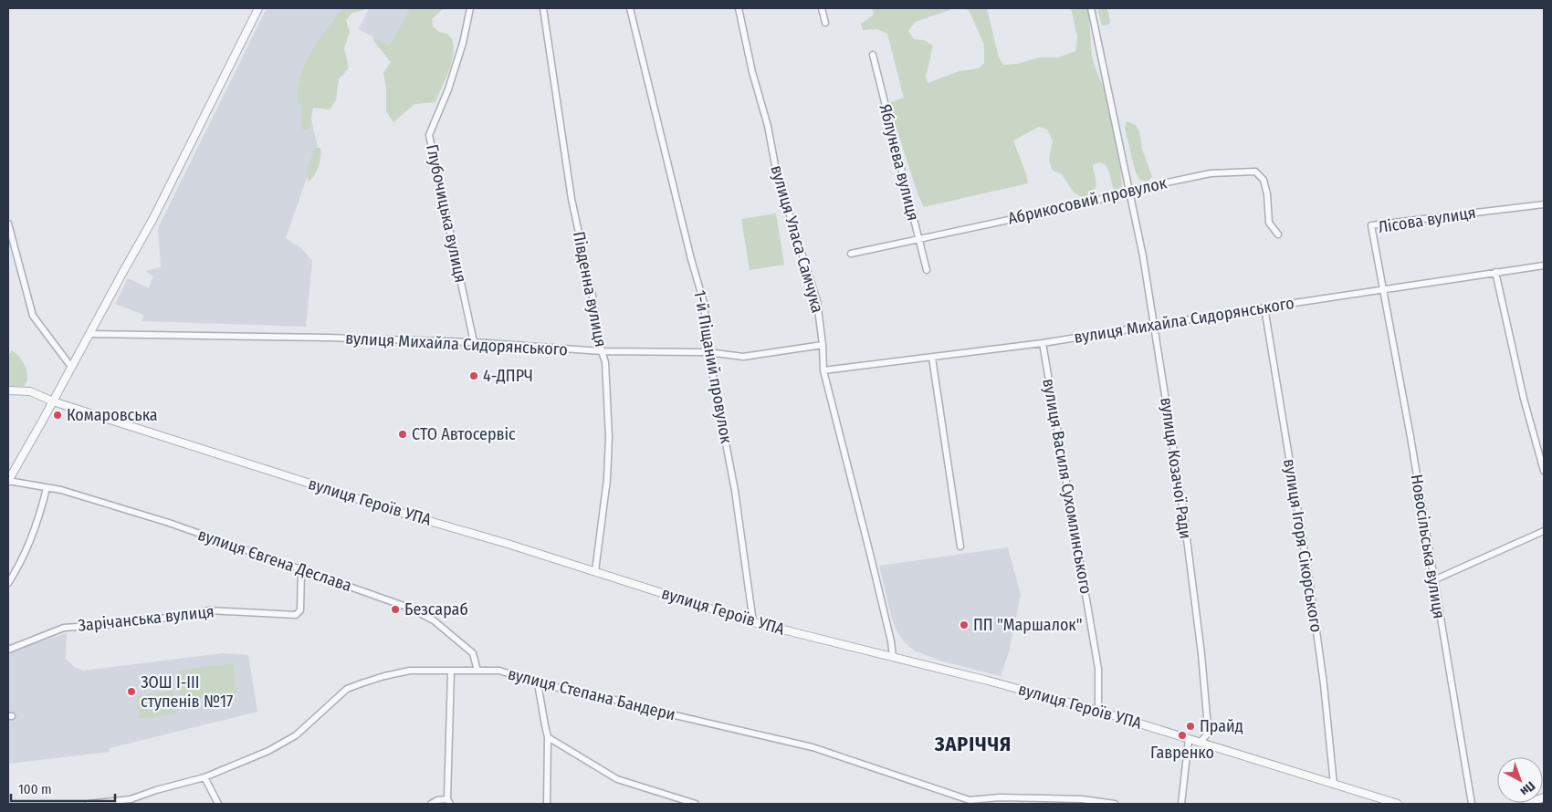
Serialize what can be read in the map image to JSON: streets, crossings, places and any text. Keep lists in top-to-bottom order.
{
  "streets": {
    "street": [
      "Яблунева вулиця",
      "Абрикосовий провулок",
      "Глубочицька вулиця",
      "Лісова вулиця",
      "вулиця Уласа Самчука",
      "Південна вулиця",
      "вулиця Михайла Сидорянського",
      "1-й Піщаний провулок",
      "вулиця Козачої Ради",
      "вулиця Василя Сухомлинського",
      "вулиця Героїв УПА",
      "вулиця Ігоря Сікорського",
      "Новосільська вулиця",
      "вулиця Євгена Деслава",
      "Зарічанська вулиця",
      "вулиця Степана Бандери"
    ]
  },
  "crossings": [
    ["Яблунева вулиця", "Абрикосовий провулок"],
    ["Абрикосовий провулок", "вулиця Козачої Ради"],
    ["Глубочицька вулиця", "вулиця Михайла Сидорянського"],
    ["Лісова вулиця", "вулиця Михайла Сидорянського"],
    ["Лісова вулиця", "Новосільська вулиця"],
    ["вулиця Уласа Самчука", "вулиця Михайла Сидорянського"],
    ["вулиця Уласа Самчука", "вулиця Героїв УПА"],
    ["Південна вулиця", "вулиця Михайла Сидорянського"],
    ["Південна вулиця", "вулиця Героїв УПА"],
    ["вулиця Михайла Сидорянського", "1-й Піщаний провулок"],
    ["вулиця Михайла Сидорянського", "вулиця Козачої Ради"],
    ["вулиця Михайла Сидорянського", "вулиця Василя Сухомлинського"],
    ["вулиця Михайла Сидорянського", "вулиця Ігоря Сікорського"],
    ["вулиця Михайла Сидорянського", "Новосільська вулиця"],
    ["1-й Піщаний провулок", "вулиця Героїв УПА"],
    ["вулиця Козачої Ради", "вулиця Героїв УПА"],
    ["вулиця Василя Сухомлинського", "вулиця Героїв УПА"],
    ["вулиця Героїв УПА", "вулиця Ігоря Сікорського"],
    ["вулиця Євгена Деслава", "Зарічанська вулиця"],
    ["вулиця Євгена Деслава", "вулиця Степана Бандери"]
  ],
  "districts": ["ЗАРІЧЧЯ"],
  "places": [
    "4-ДПРЧ",
    "Комаровська",
    "СТО Автосервіс",
    "Безсараб",
    "ПП \"Маршалок\"",
    "ЗОШ І-ІІІ ступенів №17",
    "Прайд",
    "Гавренко"
  ],
  "scale_bar": "100 m",
  "north": "bottom right"
}
